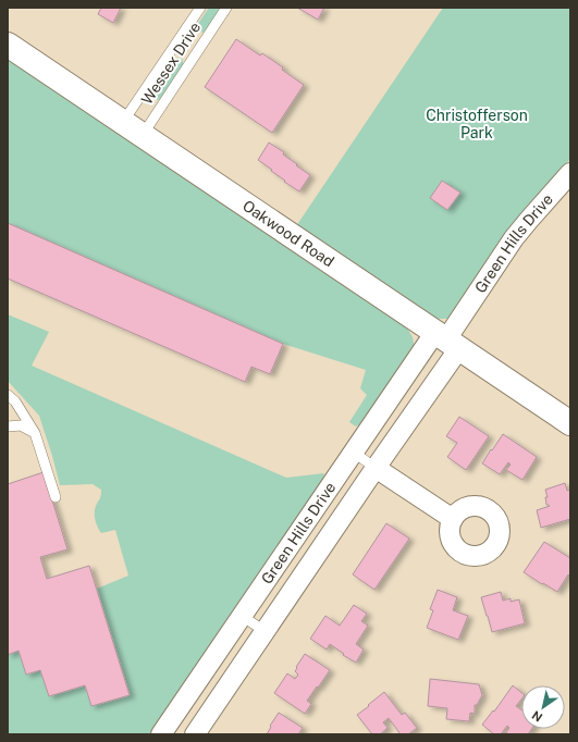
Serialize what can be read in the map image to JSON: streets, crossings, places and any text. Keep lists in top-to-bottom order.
{
  "streets": {
    "street": ["Oakwood Road", "Green Hills Drive"],
    "lane": ["Wessex Drive"]
  },
  "crossings": [
    ["Wessex Drive", "Oakwood Road"],
    ["Oakwood Road", "Green Hills Drive"]
  ],
  "parks": ["Christofferson Park"],
  "north": "bottom left"
}
